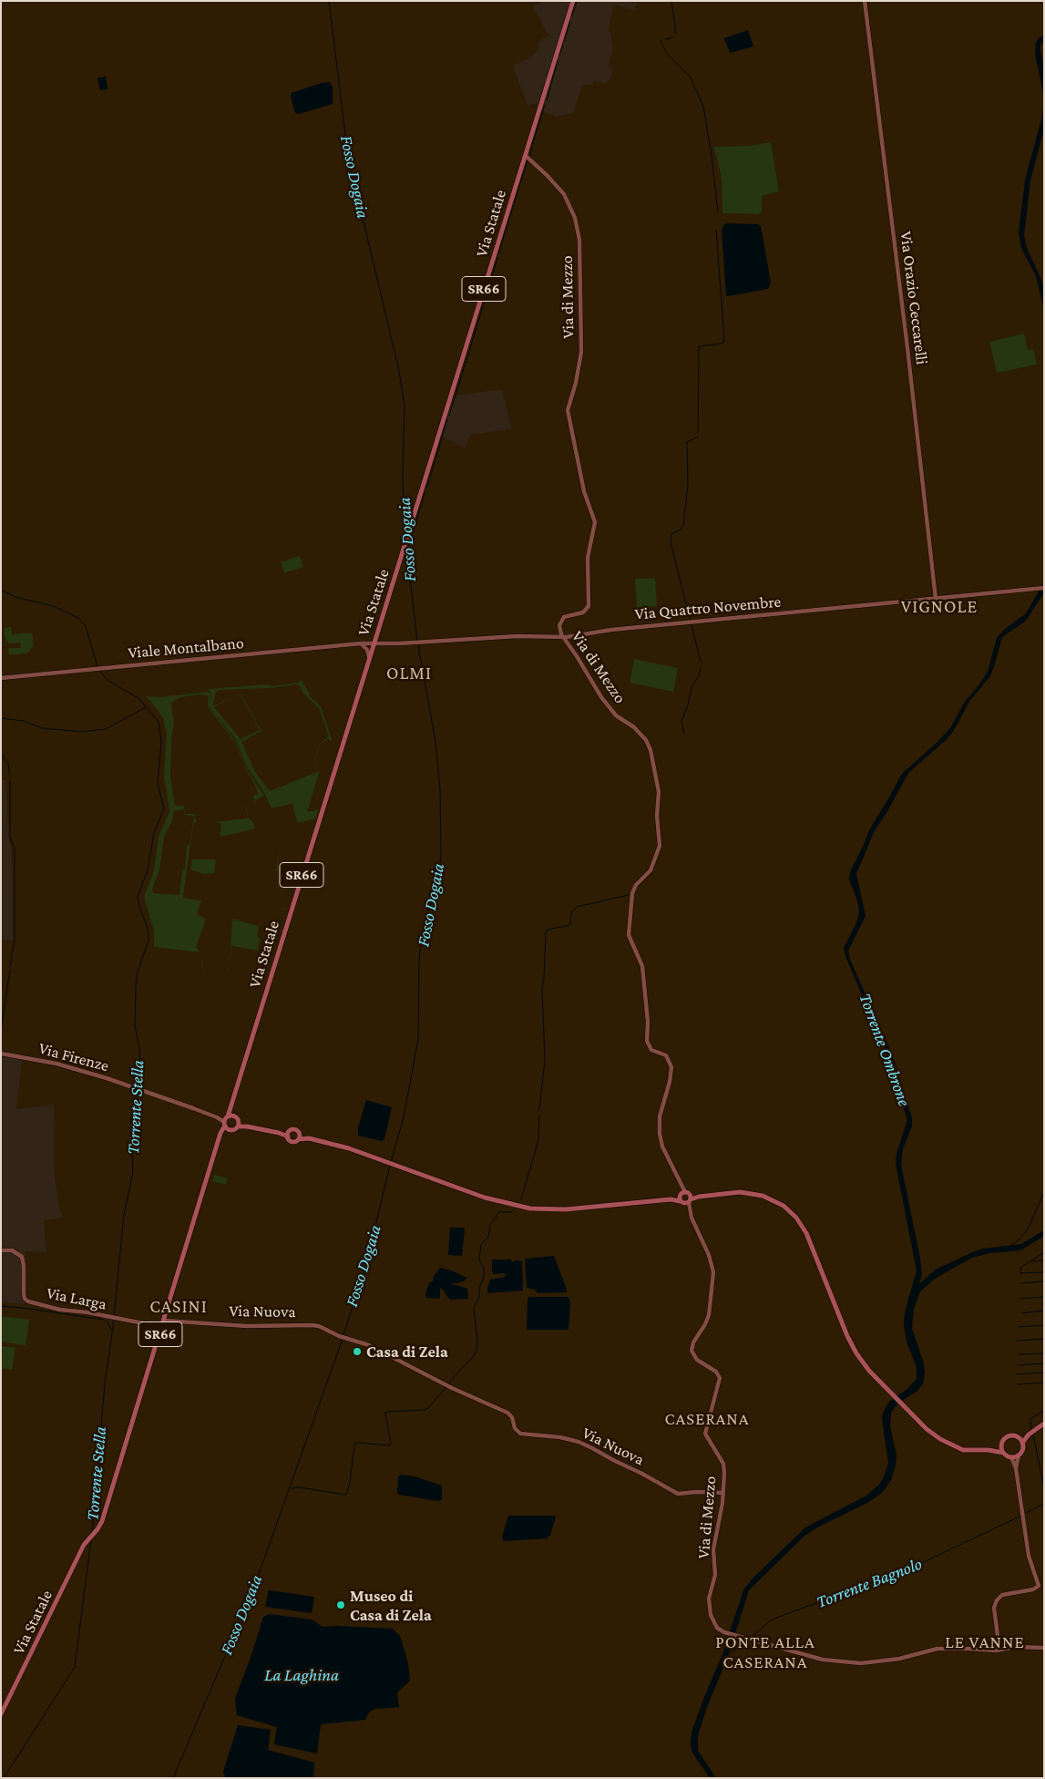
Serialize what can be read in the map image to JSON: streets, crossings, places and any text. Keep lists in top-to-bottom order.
{
  "streets": {
    "main road": ["Via Statale", "SR66"],
    "street": [
      "Via di Mezzo",
      "Via Orazio Ceccarelli",
      "Via Quattro Novembre",
      "Viale Montalbano",
      "Via Firenze",
      "Via Larga",
      "Via Nuova"
    ]
  },
  "crossings": [
    ["Via Statale", "Via di Mezzo"],
    ["Via Statale", "Via Quattro Novembre"],
    ["Via Statale", "Viale Montalbano"],
    ["Via Statale", "Via Firenze"],
    ["Via Statale", "Via Larga"],
    ["Via Statale", "Via Nuova"],
    ["Via di Mezzo", "Via Quattro Novembre"],
    ["Via di Mezzo", "Via Nuova"],
    ["Via Orazio Ceccarelli", "Via Quattro Novembre"],
    ["Via Quattro Novembre", "Viale Montalbano"]
  ],
  "districts": [
    "VIGNOLE",
    "OLMI",
    "CASINI",
    "CASERANA",
    "PONTE ALLA CASERANA",
    "LE VANNE"
  ],
  "water": [
    "Fosso Dogaia",
    "Torrente Ombrone",
    "Torrente Stella",
    "Torrente Bagnolo",
    "La Laghina"
  ],
  "places": ["Casa di Zela", "Museo di Casa di Zela"]
}
